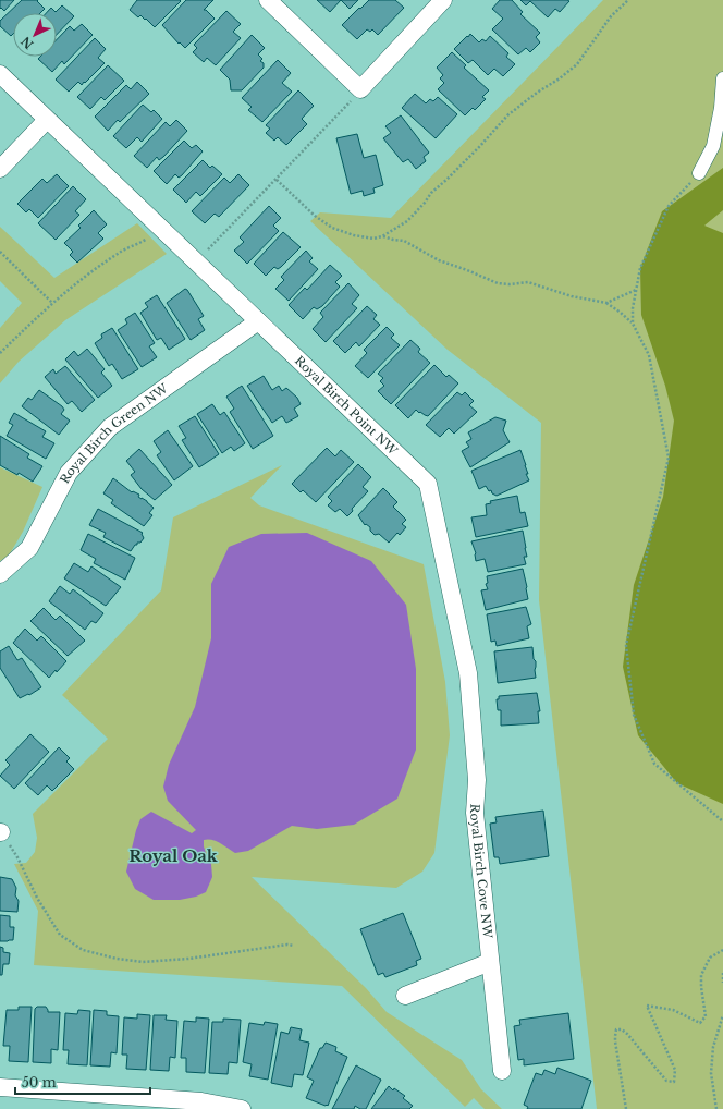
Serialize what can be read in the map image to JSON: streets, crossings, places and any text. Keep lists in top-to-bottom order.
{
  "streets": {
    "street": ["Royal Birch Point NW", "Royal Birch Green NW", "Royal Birch Cove NW"]
  },
  "crossings": [
    ["Royal Birch Point NW", "Royal Birch Green NW"],
    ["Royal Birch Point NW", "Royal Birch Cove NW"]
  ],
  "districts": ["Royal Oak"],
  "scale_bar": "50 m",
  "north": "bottom left"
}
